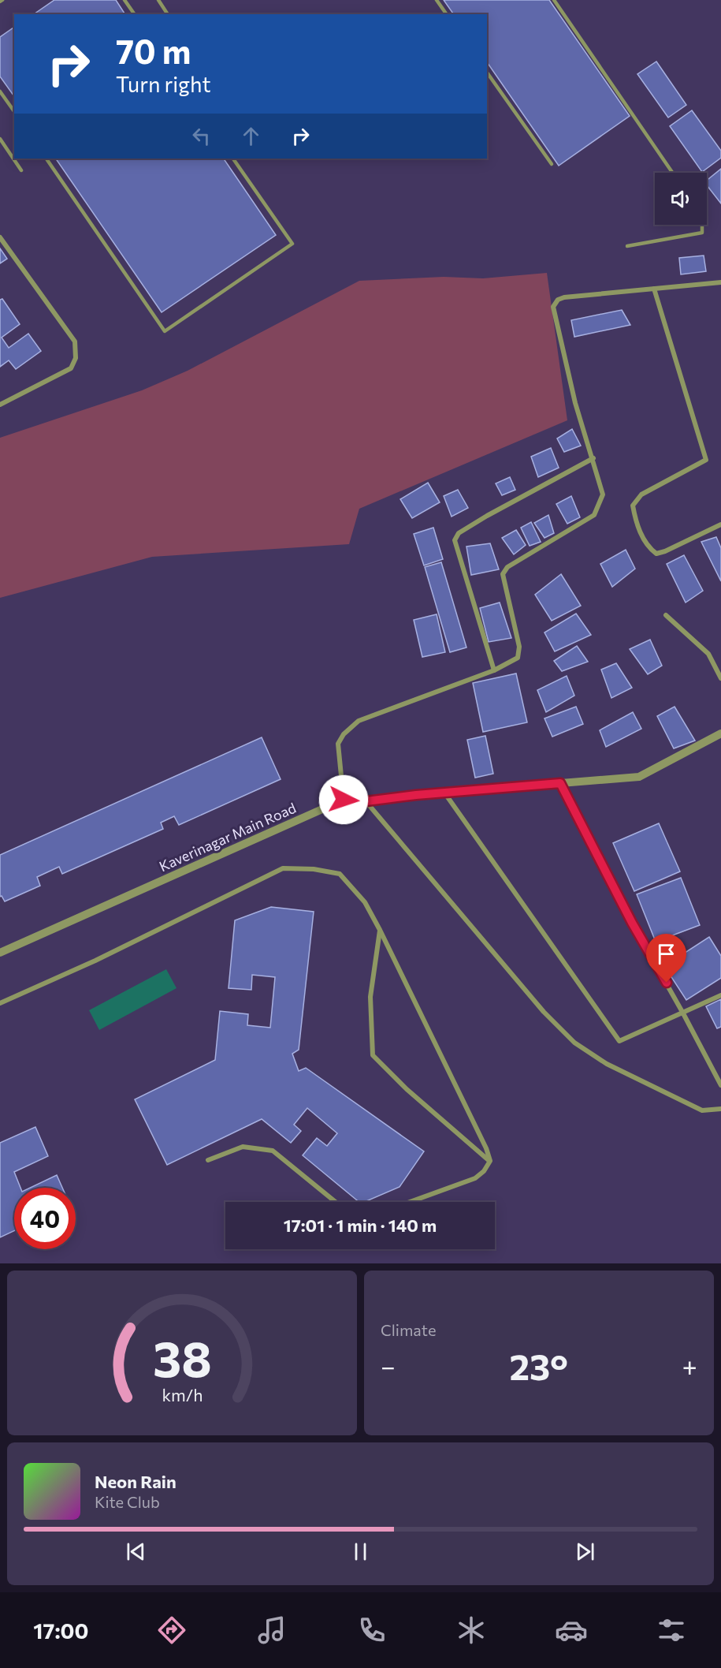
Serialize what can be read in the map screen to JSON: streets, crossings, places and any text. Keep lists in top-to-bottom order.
{
  "streets": {
    "street": ["Kaverinagar Main Road"]
  },
  "page": {
    "turn": ["70 m", "Turn right"],
    "limit": "40",
    "trip": "17:01 · 1 min · 140 m",
    "tile": "Climate",
    "heat": ["−", "23°", "+"],
    "song": ["Neon Rain", "Kite Club"],
    "tabs": "17:00",
    "gauge": ["38", "km/h"]
  }
}
